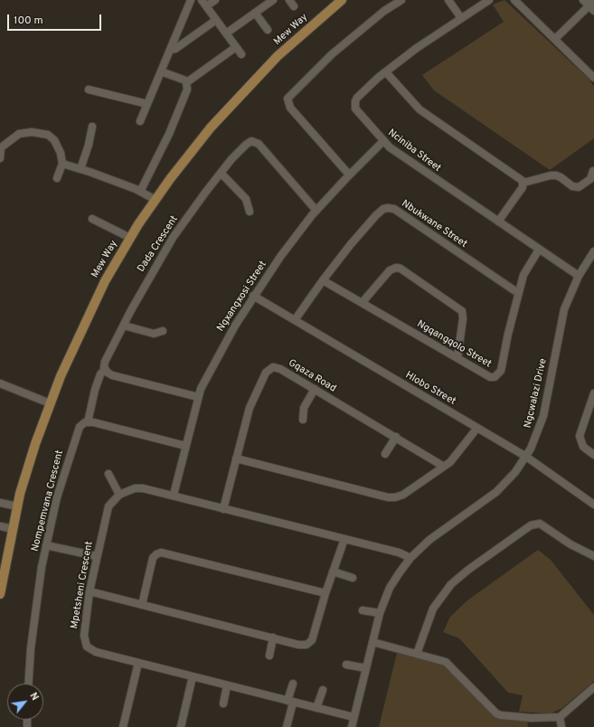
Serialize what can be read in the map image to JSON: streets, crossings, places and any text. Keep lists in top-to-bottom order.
{
  "streets": {
    "main road": ["Mew Way"],
    "street": [
      "Nciniba Street",
      "Nbukwane Street",
      "Dada Crescent",
      "Ngxangxosi Street",
      "Ngqangqolo Street",
      "Gqaza Road",
      "Hlobo Street",
      "Ngcwalazi Drive",
      "Nompemvana Crescent",
      "Mpetsheni Crescent"
    ]
  },
  "crossings": [
    ["Nciniba Street", "Ngxangxosi Street"],
    ["Nciniba Street", "Ngqangqolo Street"],
    ["Nciniba Street", "Ngcwalazi Drive"],
    ["Nbukwane Street", "Ngqangqolo Street"],
    ["Nbukwane Street", "Hlobo Street"],
    ["Dada Crescent", "Ngxangxosi Street"],
    ["Dada Crescent", "Nompemvana Crescent"],
    ["Ngxangxosi Street", "Hlobo Street"],
    ["Ngxangxosi Street", "Mpetsheni Crescent"],
    ["Gqaza Road", "Mpetsheni Crescent"],
    ["Hlobo Street", "Ngcwalazi Drive"],
    ["Ngcwalazi Drive", "Mpetsheni Crescent"]
  ],
  "scale_bar": "100 m",
  "north": "top right"
}
